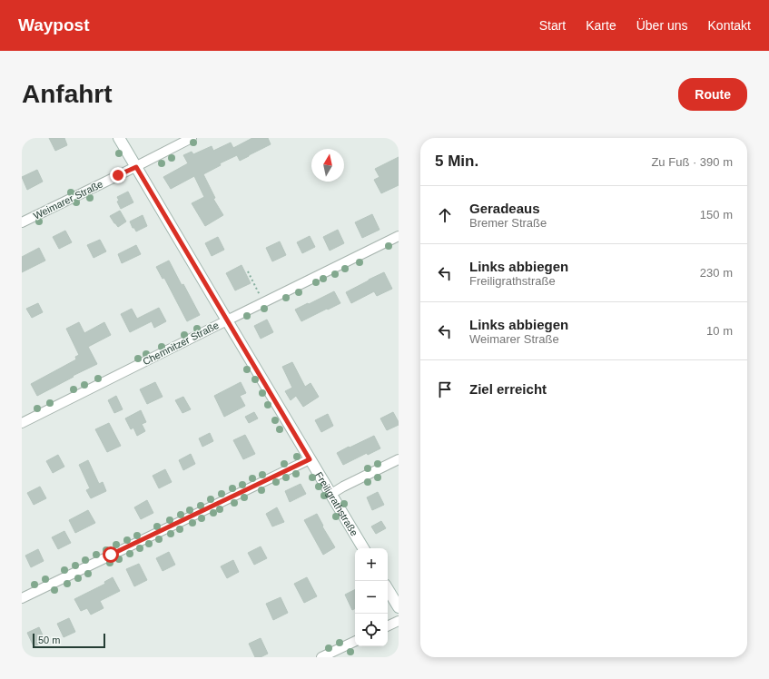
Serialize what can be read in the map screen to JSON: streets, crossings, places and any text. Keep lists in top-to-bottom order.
{
  "streets": {
    "street": ["Weimarer Straße", "Chemnitzer Straße", "Freiligrathstraße"]
  },
  "crossings": [
    ["Weimarer Straße", "Freiligrathstraße"],
    ["Chemnitzer Straße", "Freiligrathstraße"]
  ],
  "scale_bar": "50 m",
  "north": "top",
  "page": {
    "header": "Waypost",
    "nav": [
      "Start",
      "Karte",
      "Über uns",
      "Kontakt"
    ],
    "buttons": "Route",
    "title": "Anfahrt",
    "heading": ["5 Min.", "Zu Fuß · 390 m"],
    "list": [
      ["Geradeaus", "Bremer Straße", "150 m"],
      ["Links abbiegen", "Freiligrathstraße", "230 m"],
      ["Links abbiegen", "Weimarer Straße", "10 m"],
      "Ziel erreicht"
    ],
    "map_buttons": ["+", "−"],
    "scale": "50 m"
  }
}
